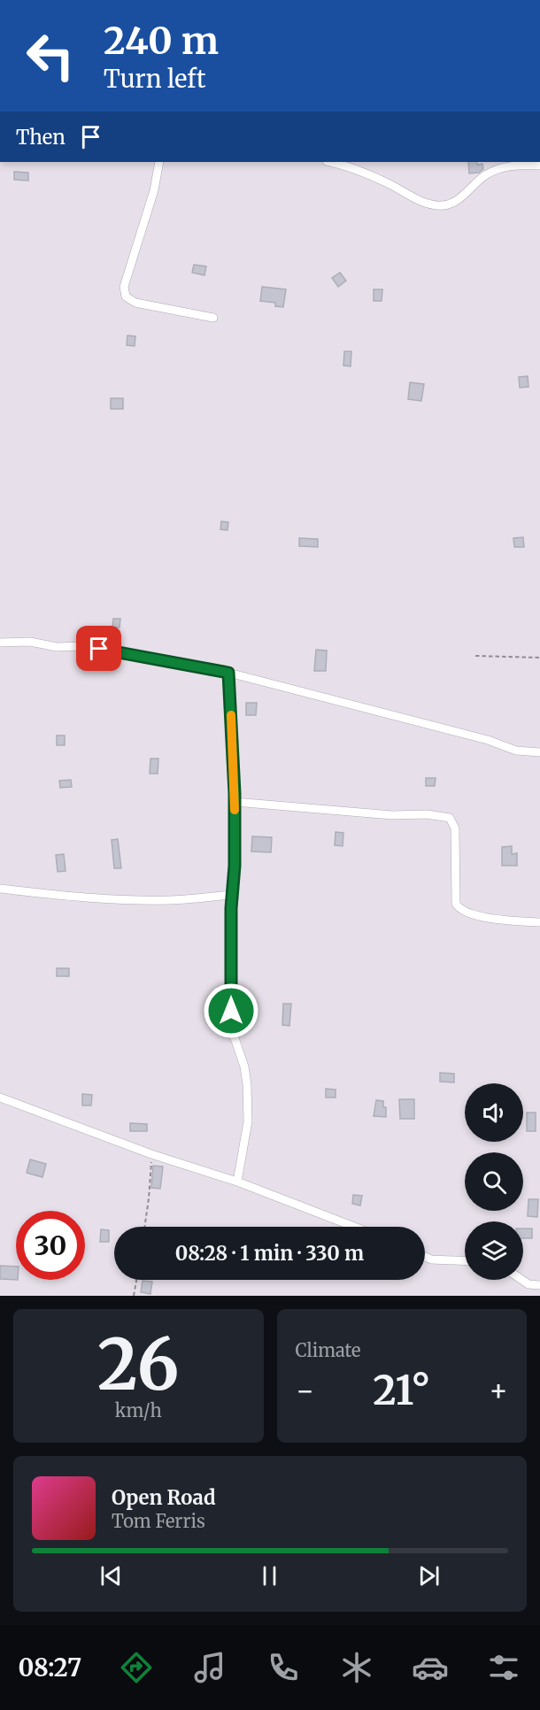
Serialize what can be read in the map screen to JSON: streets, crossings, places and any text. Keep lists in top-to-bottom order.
{
  "page": {
    "turn": ["240 m", "Turn left"],
    "then": "Then",
    "limit": "30",
    "trip": "08:28 · 1 min · 330 m",
    "tile": [
      ["26", "km/h"],
      "Climate"
    ],
    "heat": ["−", "21°", "+"],
    "song": ["Open Road", "Tom Ferris"],
    "tabs": "08:27"
  }
}
